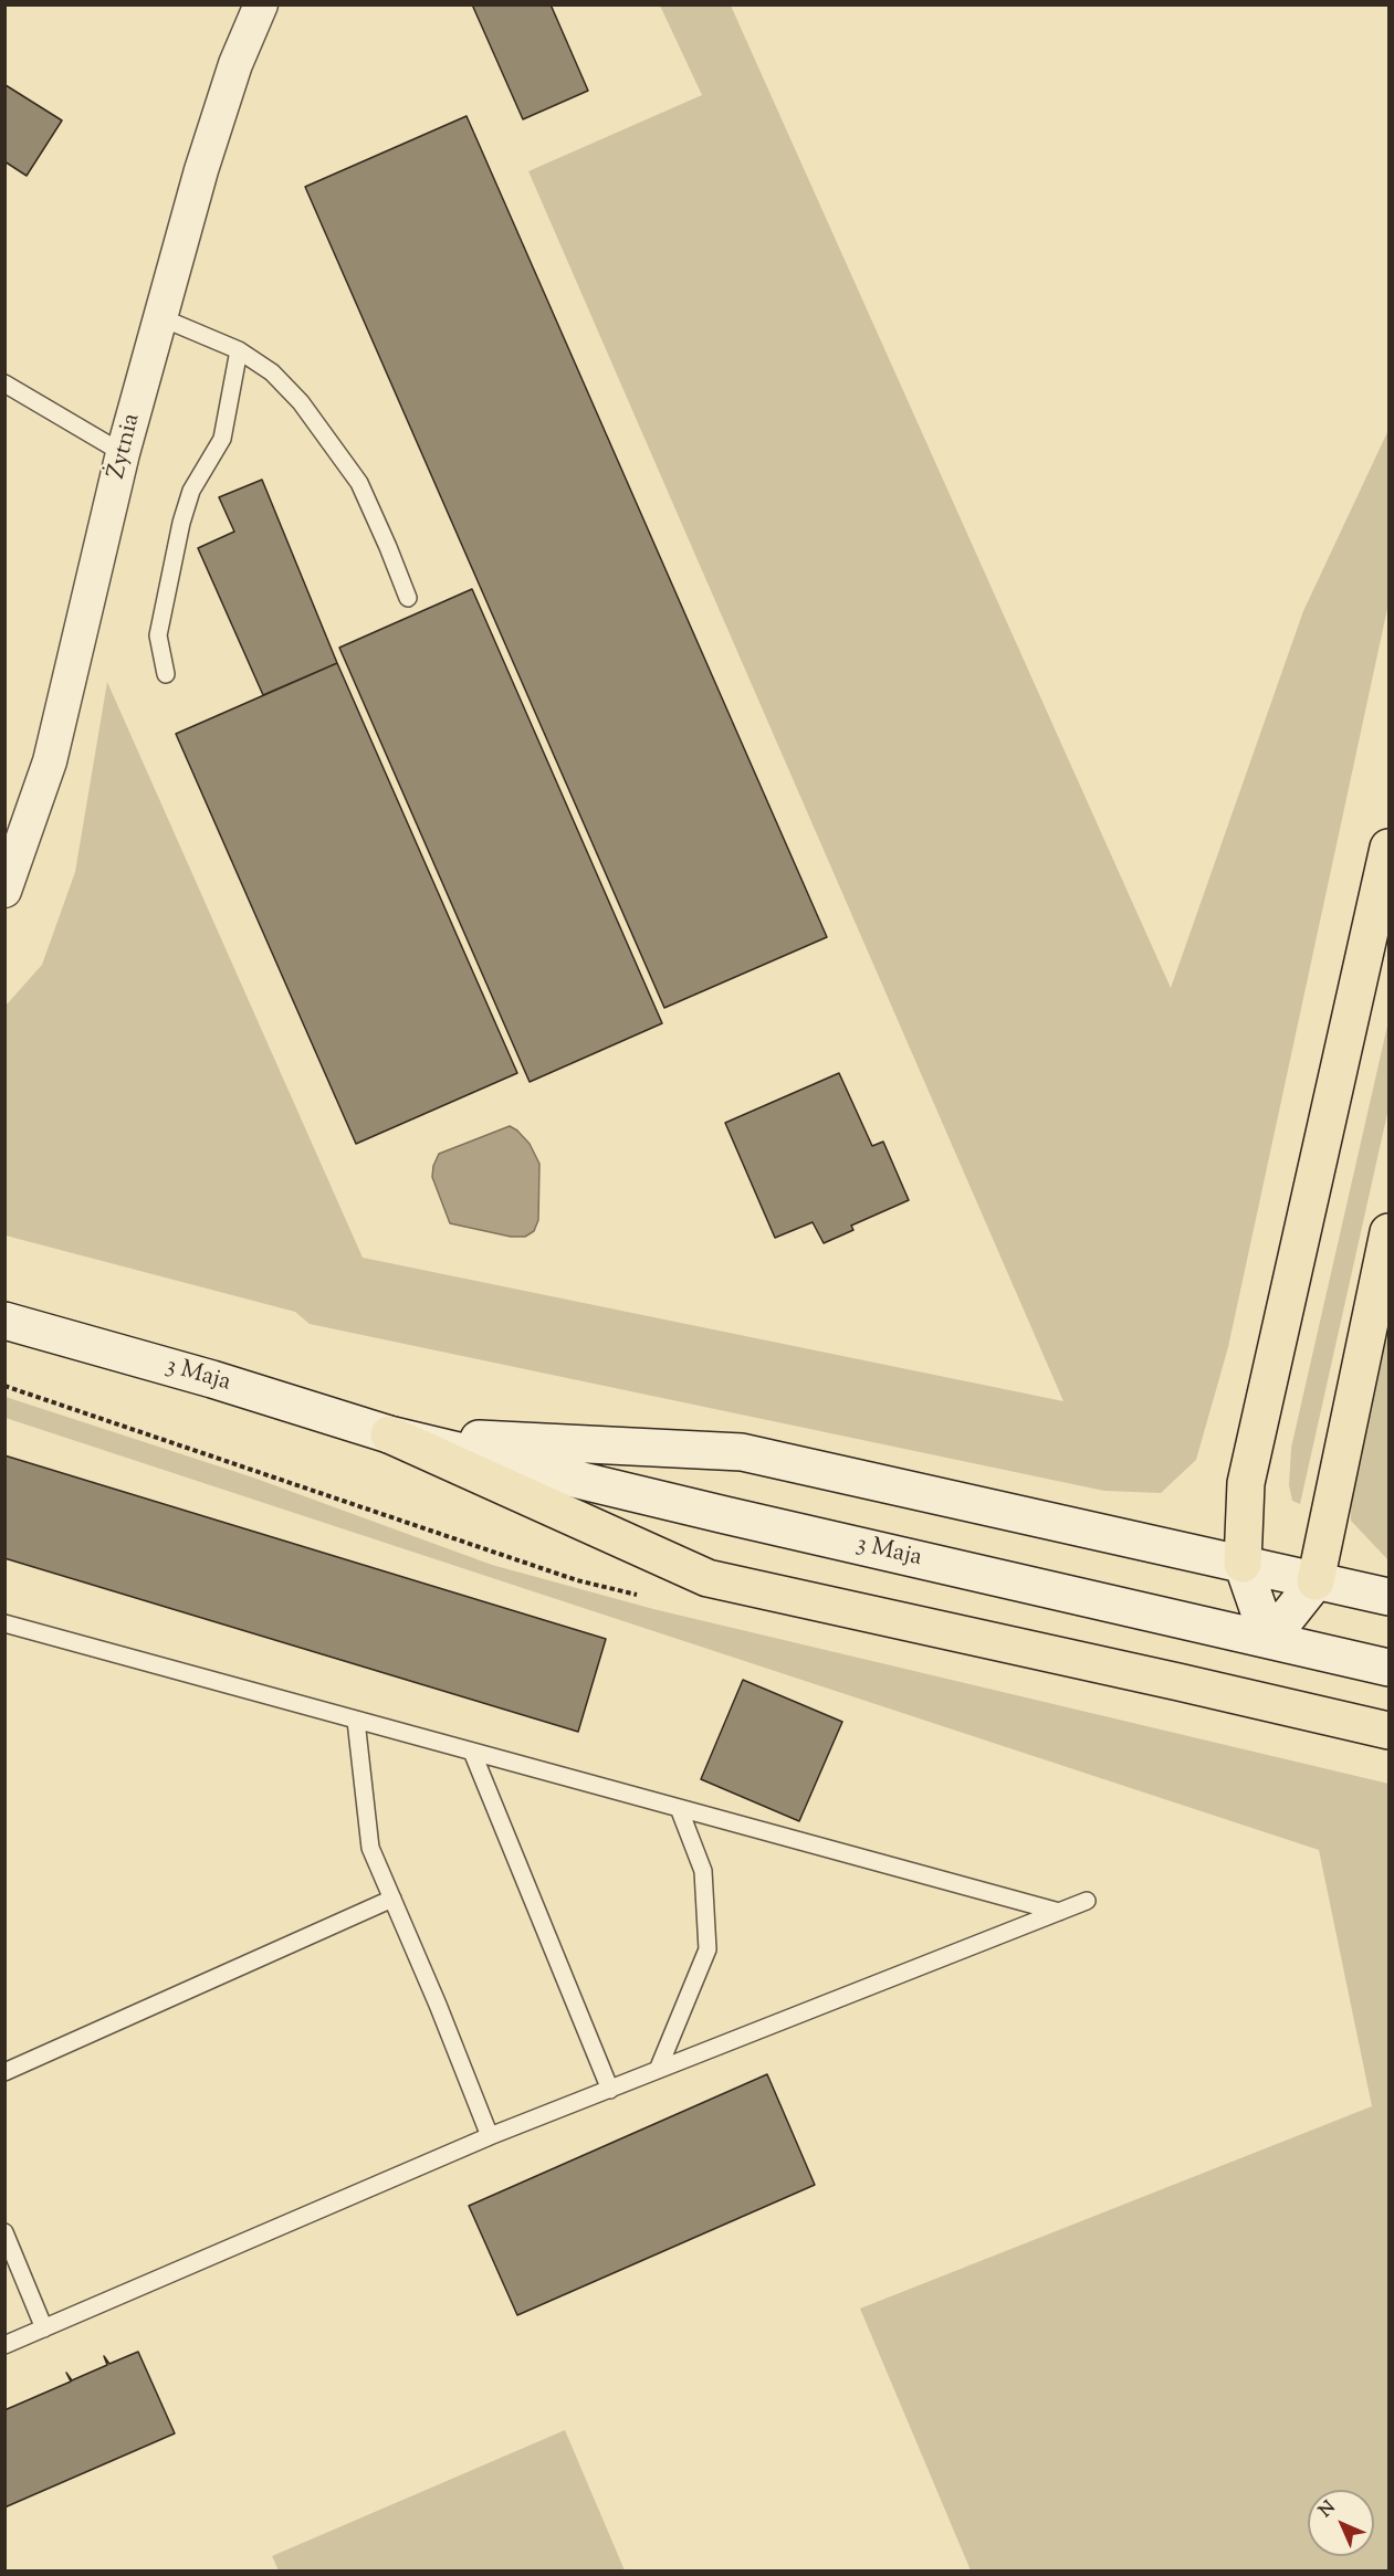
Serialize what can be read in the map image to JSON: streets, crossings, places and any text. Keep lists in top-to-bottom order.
{
  "streets": {
    "main road": ["3 Maja"],
    "street": ["Żytnia"]
  },
  "north": "top left"
}
